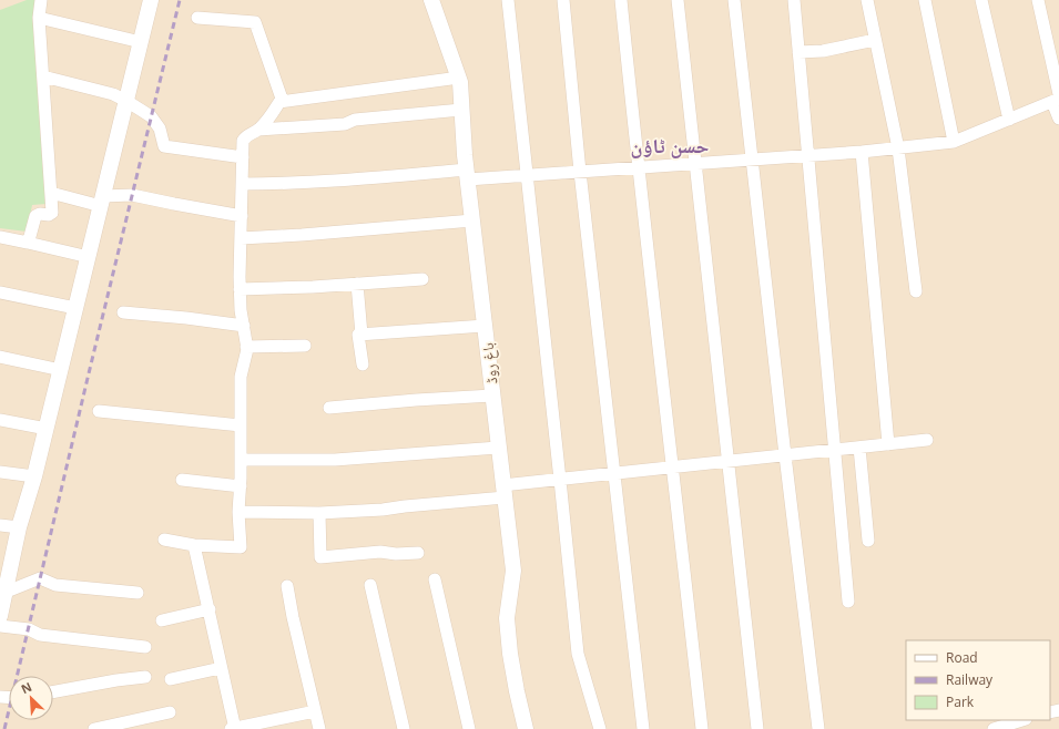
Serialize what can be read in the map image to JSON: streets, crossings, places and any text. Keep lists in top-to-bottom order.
{
  "streets": {
    "street": ["باغ روڈ"]
  },
  "districts": ["حسن ٹاؤن"],
  "legend": ["Road", "Railway", "Park"],
  "north": "top left"
}
